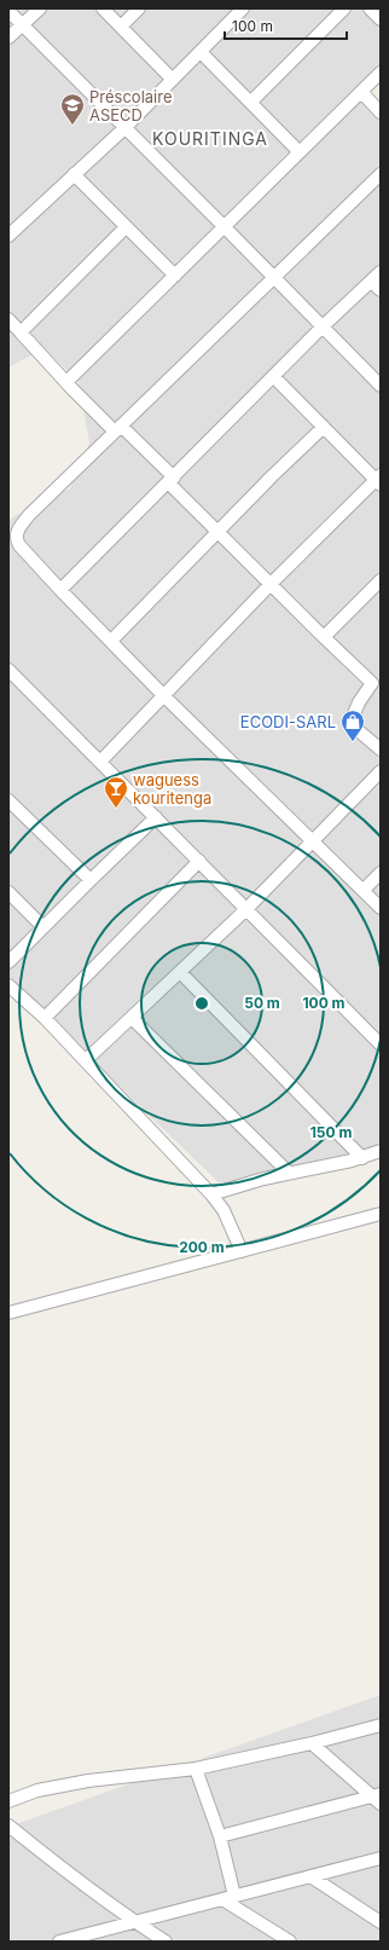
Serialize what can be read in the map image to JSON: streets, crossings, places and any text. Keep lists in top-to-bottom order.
{
  "districts": ["KOURITINGA"],
  "places": {
    "school or university": ["Préscolaire ASECD"],
    "shop": ["ECODI-SARL"],
    "bar": ["waguess kouritenga"]
  },
  "scale_bar": "100 m",
  "rings": [
    "50 m",
    "100 m",
    "150 m",
    "200 m"
  ]
}
